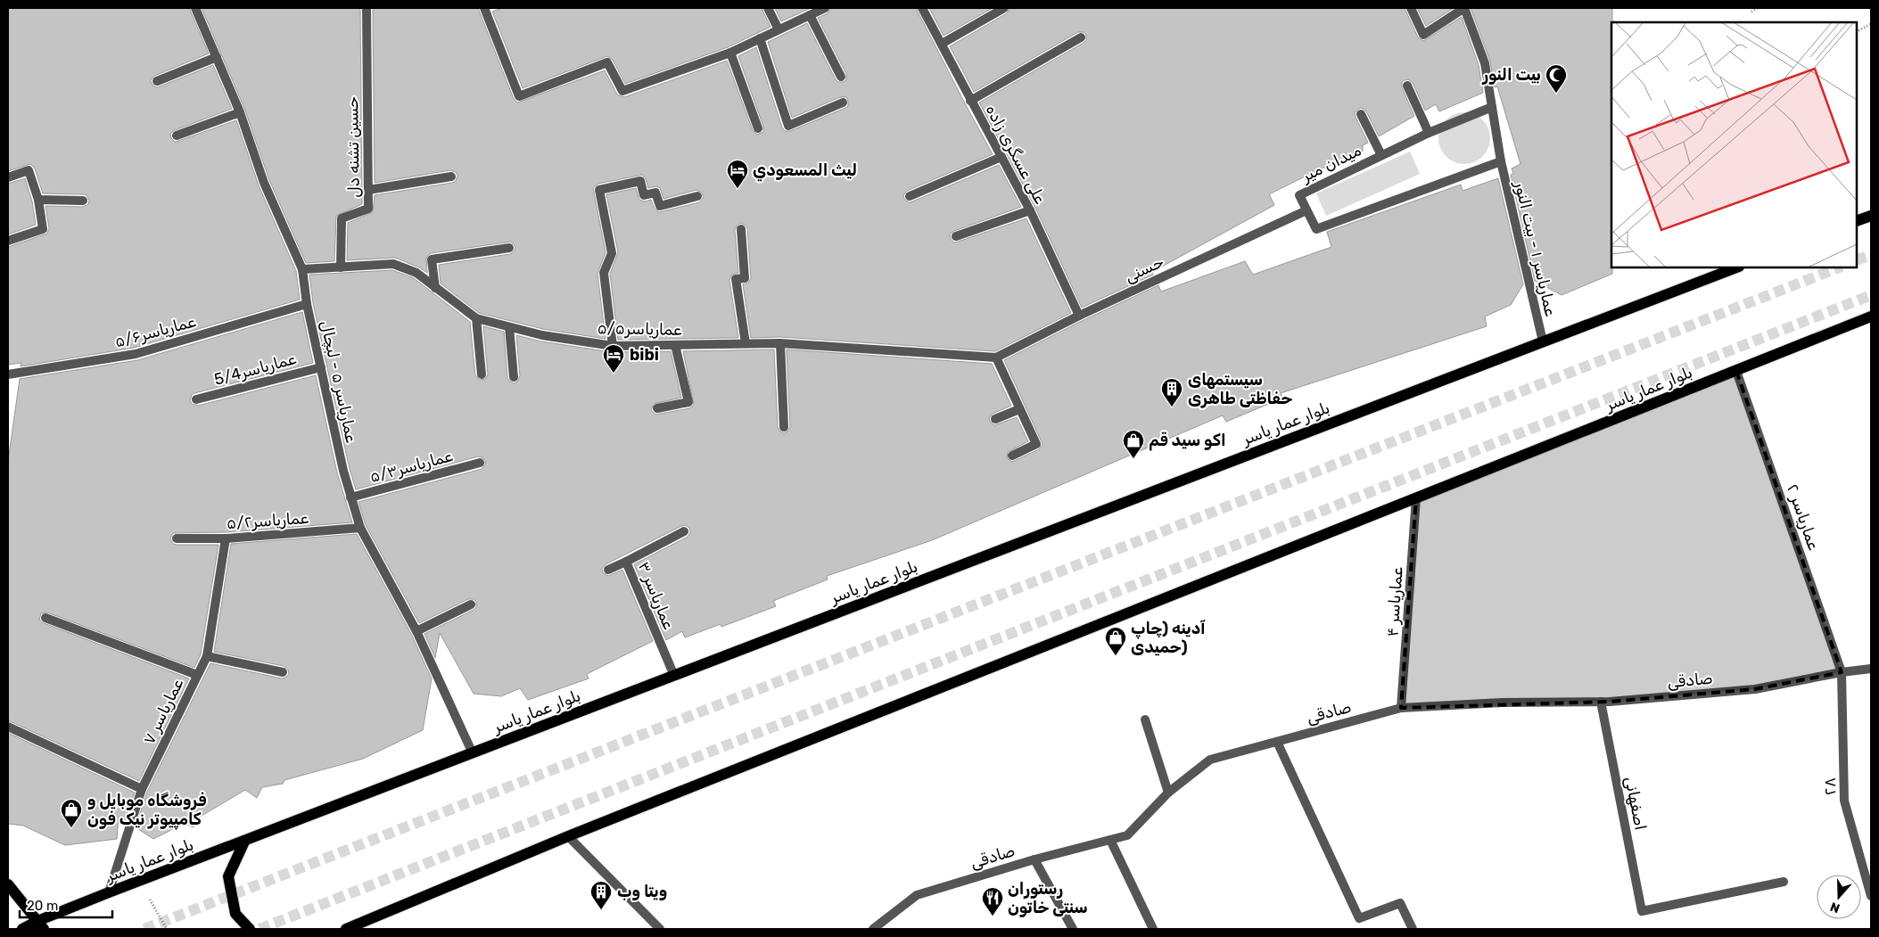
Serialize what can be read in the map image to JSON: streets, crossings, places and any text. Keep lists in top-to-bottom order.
{
  "streets": {
    "main road": ["بلوار عمار یاسر"],
    "street": [
      "حسین تشنه دل",
      "علی عسگری زاده",
      "میدان میر",
      "عماریاسر ۱ - بیت النور",
      "حسنی",
      "عماریاسر۵/۵",
      "عماریاسر۵/۶",
      "عماریاسر5/4",
      "عماریاسر ۵ - لبچال",
      "عماریاسر۵/۳",
      "عماریاسر ۲",
      "عماریاسر۵/۲",
      "عماریاسر ۳",
      "عماریاسر ۴",
      "صادقی",
      "عماریاسر ۷",
      "۲۸",
      "اصفهانی"
    ]
  },
  "crossings": [
    ["حسین تشنه دل", "عماریاسر۵/۵"],
    ["علی عسگری زاده", "حسنی"],
    ["میدان میر", "عماریاسر ۱ - بیت النور"],
    ["میدان میر", "حسنی"],
    ["عماریاسر ۱ - بیت النور", "بلوار عمار یاسر"],
    ["حسنی", "عماریاسر۵/۵"],
    ["عماریاسر۵/۵", "عماریاسر ۵ - لبچال"],
    ["عماریاسر۵/۶", "عماریاسر ۵ - لبچال"],
    ["عماریاسر5/4", "عماریاسر ۵ - لبچال"],
    ["عماریاسر ۵ - لبچال", "بلوار عمار یاسر"],
    ["عماریاسر ۵ - لبچال", "عماریاسر۵/۳"],
    ["عماریاسر ۵ - لبچال", "عماریاسر۵/۲"],
    ["بلوار عمار یاسر", "عماریاسر ۲"],
    ["بلوار عمار یاسر", "عماریاسر ۳"],
    ["بلوار عمار یاسر", "عماریاسر ۴"],
    ["بلوار عمار یاسر", "عماریاسر ۷"],
    ["عماریاسر ۲", "صادقی"],
    ["عماریاسر ۲", "۲۸"],
    ["عماریاسر۵/۲", "عماریاسر ۷"],
    ["عماریاسر ۴", "صادقی"],
    ["صادقی", "۲۸"],
    ["صادقی", "اصفهانی"]
  ],
  "places": {
    "mosque": ["بیت النور"],
    "hotel": ["ليث المسعودي", "bibi"],
    "building": ["سیستمهای حفاظتی طاهری", "ویتا وب"],
    "shop": ["اکو سید قم", "آدینه (چاپ حمیدی)", "فروشگاه موبایل و کامپیوتر نیک فون"],
    "restaurant": ["رستوران سنتی خاتون"]
  },
  "scale_bar": "20 m",
  "north": "bottom"
}
